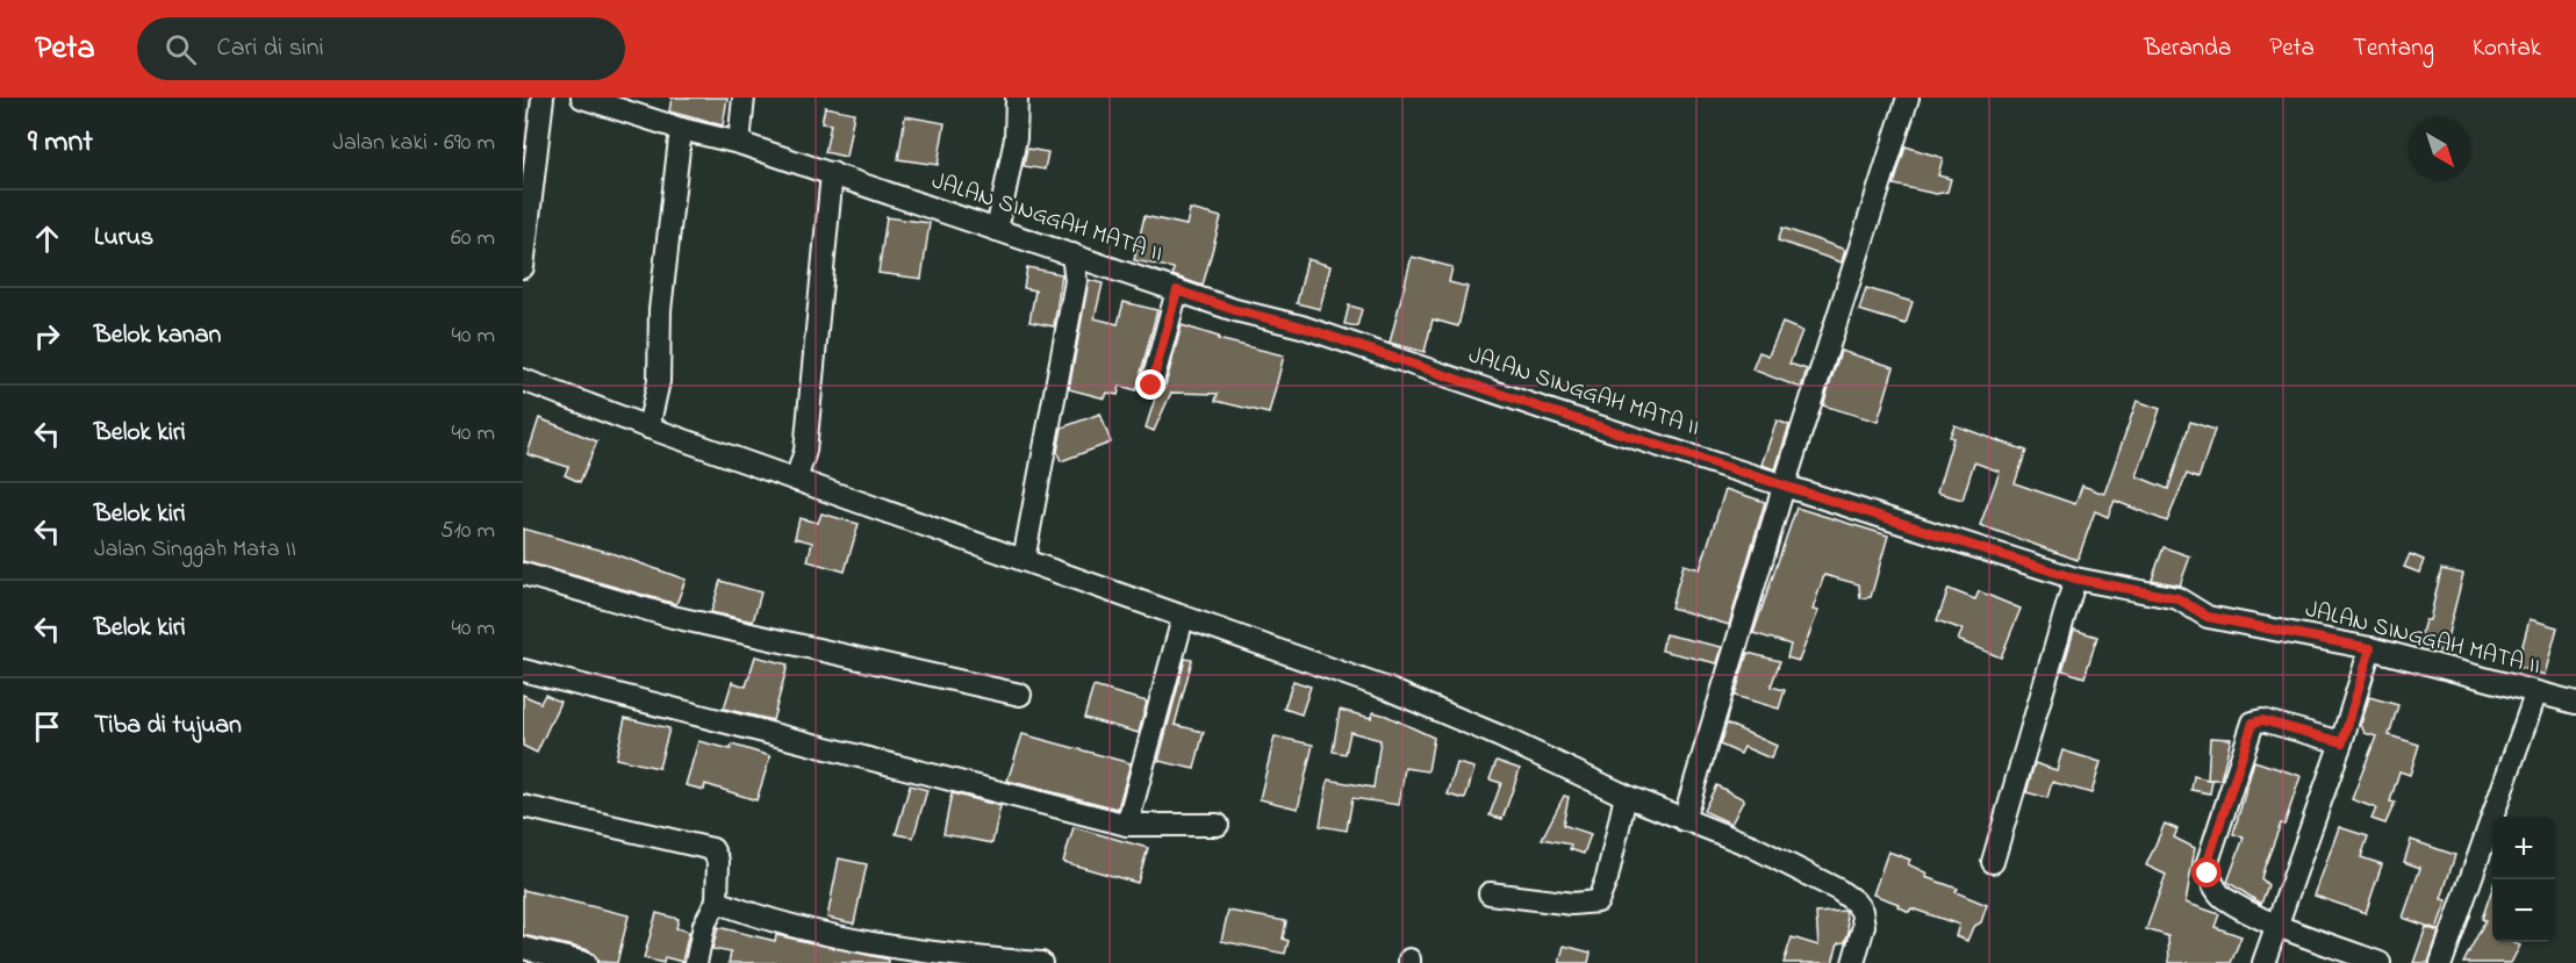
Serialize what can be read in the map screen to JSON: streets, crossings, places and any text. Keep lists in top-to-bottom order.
{
  "streets": {
    "street": ["JALAN SINGGAH MATA II"]
  },
  "north": "bottom right",
  "page": {
    "header": "Peta",
    "search": "Cari di sini",
    "nav": [
      "Beranda",
      "Peta",
      "Tentang",
      "Kontak"
    ],
    "heading": ["9 mnt", "Jalan kaki · 690 m"],
    "list": [
      ["Lurus", "60 m"],
      ["Belok kanan", "40 m"],
      ["Belok kiri", "40 m"],
      ["Belok kiri", "Jalan Singgah Mata II", "510 m"],
      ["Belok kiri", "40 m"],
      "Tiba di tujuan"
    ],
    "map_buttons": ["+", "−"]
  }
}
